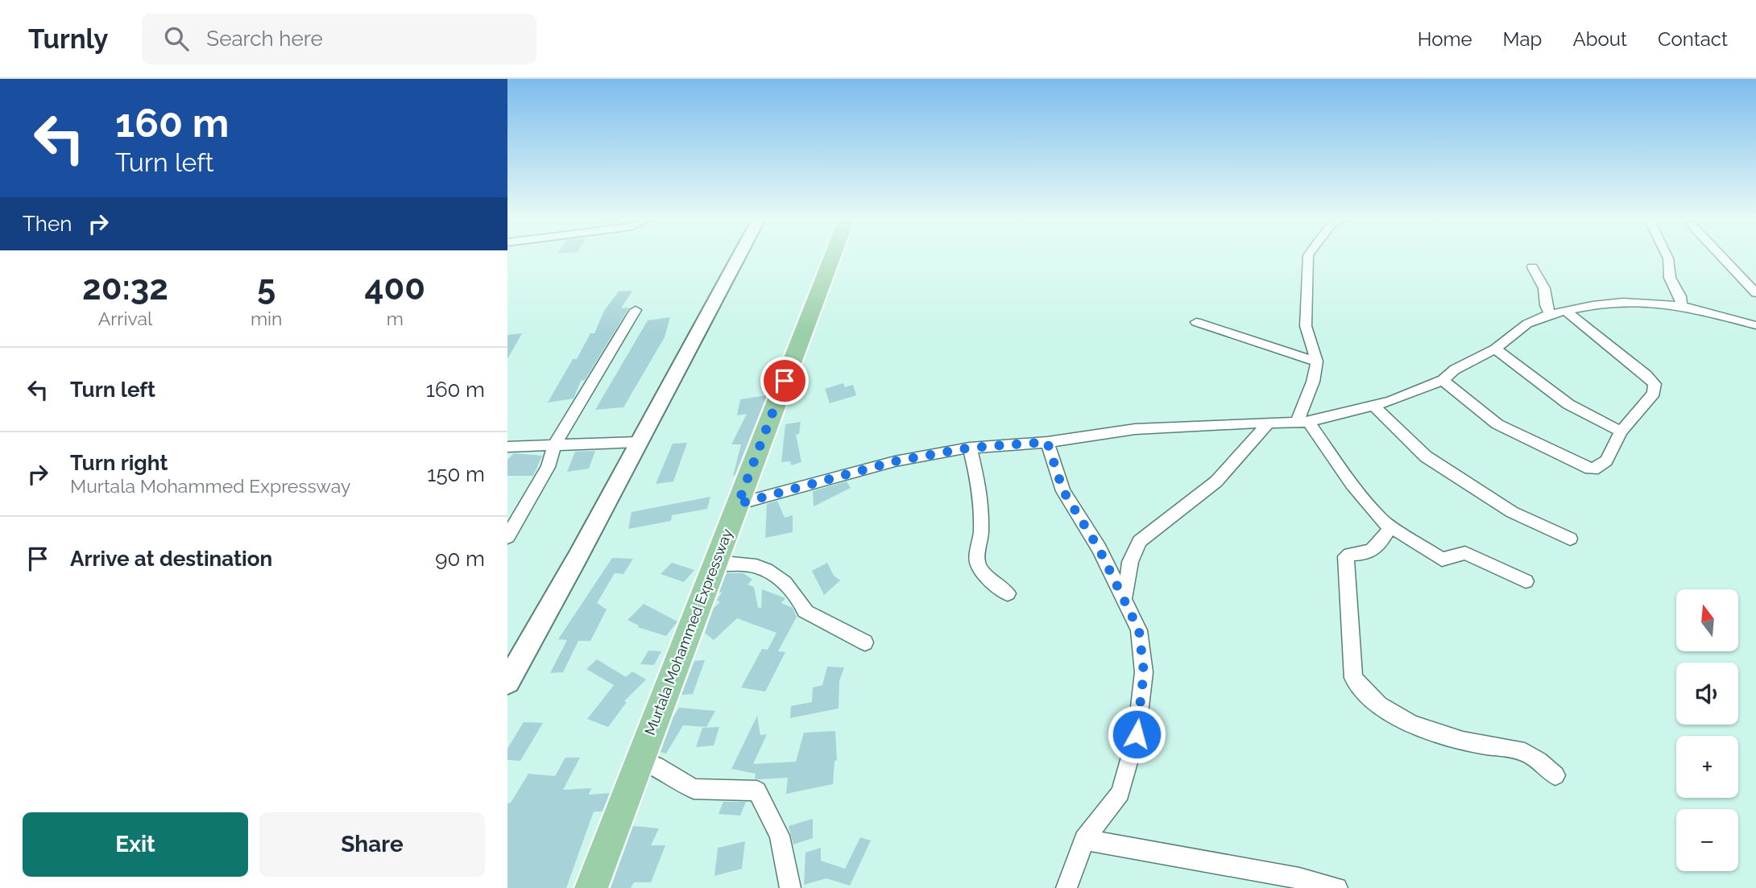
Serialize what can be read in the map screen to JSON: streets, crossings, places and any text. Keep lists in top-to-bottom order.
{
  "streets": {
    "main road": ["Murtala Mohammed Expressway"]
  },
  "north": "top",
  "page": {
    "header": "Turnly",
    "search": "Search here",
    "nav": [
      "Home",
      "Map",
      "About",
      "Contact"
    ],
    "turn": ["160 m", "Turn left"],
    "then": "Then",
    "eta": [
      "20:32",
      "Arrival",
      "5",
      "min",
      "400",
      "m"
    ],
    "list": [
      {
        "name": "Turn left",
        "value": "160 m"
      },
      {
        "name": "Turn right",
        "note": "Murtala Mohammed Expressway",
        "value": "150 m"
      },
      {
        "name": "Arrive at destination",
        "value": "90 m"
      }
    ],
    "map_buttons": ["+", "−"],
    "buttons": ["Exit", "Share"]
  }
}
